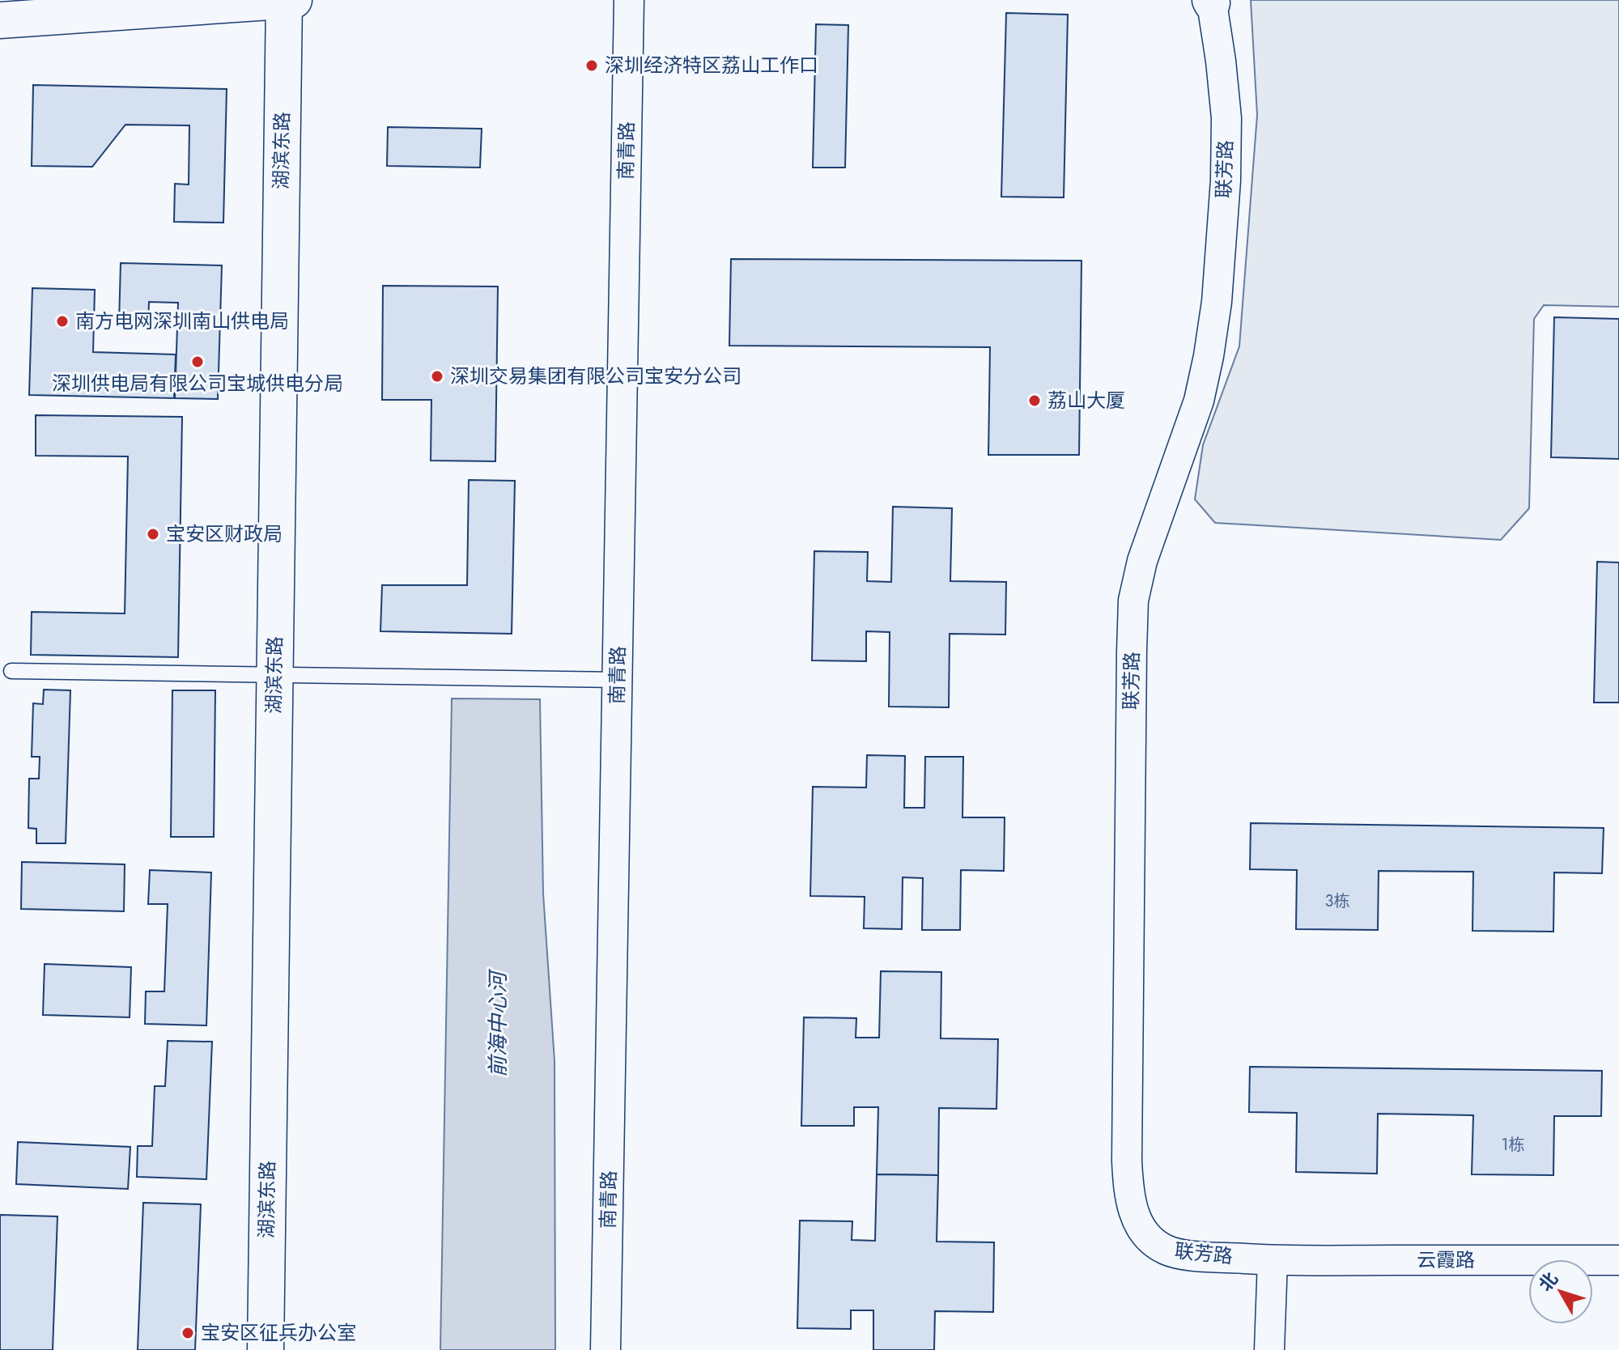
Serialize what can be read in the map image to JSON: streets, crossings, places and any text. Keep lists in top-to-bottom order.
{
  "streets": {
    "main road": ["湖滨东路"],
    "street": ["南青路", "联芳路", "云霞路"]
  },
  "crossings": [
    ["联芳路", "云霞路"]
  ],
  "water": ["前海中心河"],
  "places": [
    "深圳经济特区荔山工作口",
    "南方电网深圳南山供电局",
    "深圳供电局有限公司宝城供电分局",
    "深圳交易集团有限公司宝安分公司",
    "荔山大厦",
    "宝安区财政局",
    "宝安区征兵办公室"
  ],
  "house_numbers": ["3栋", "1栋"],
  "north": "top left"
}
